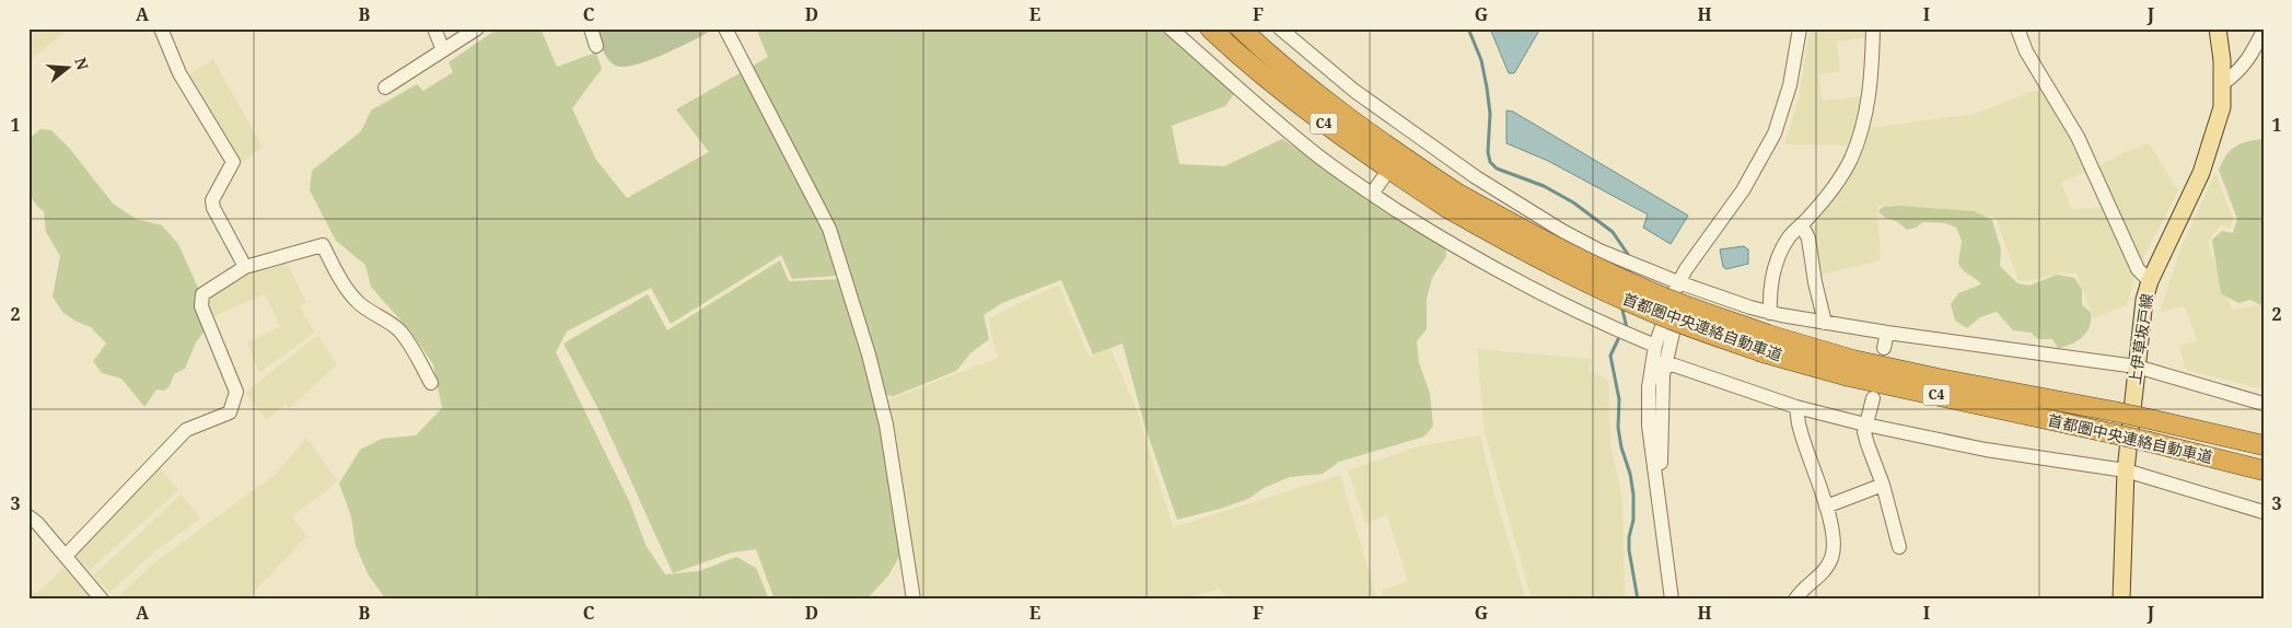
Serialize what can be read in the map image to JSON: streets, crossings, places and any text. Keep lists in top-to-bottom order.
{
  "streets": {
    "highway": ["C4", "首都圏中央連絡自動車道"],
    "main road": ["上伊草坂戸線"]
  },
  "north": "right",
  "grid": {
    "columns": [
      "A",
      "B",
      "C",
      "D",
      "E",
      "F",
      "G",
      "H",
      "I",
      "J"
    ],
    "rows": ["1", "2", "3"]
  }
}
